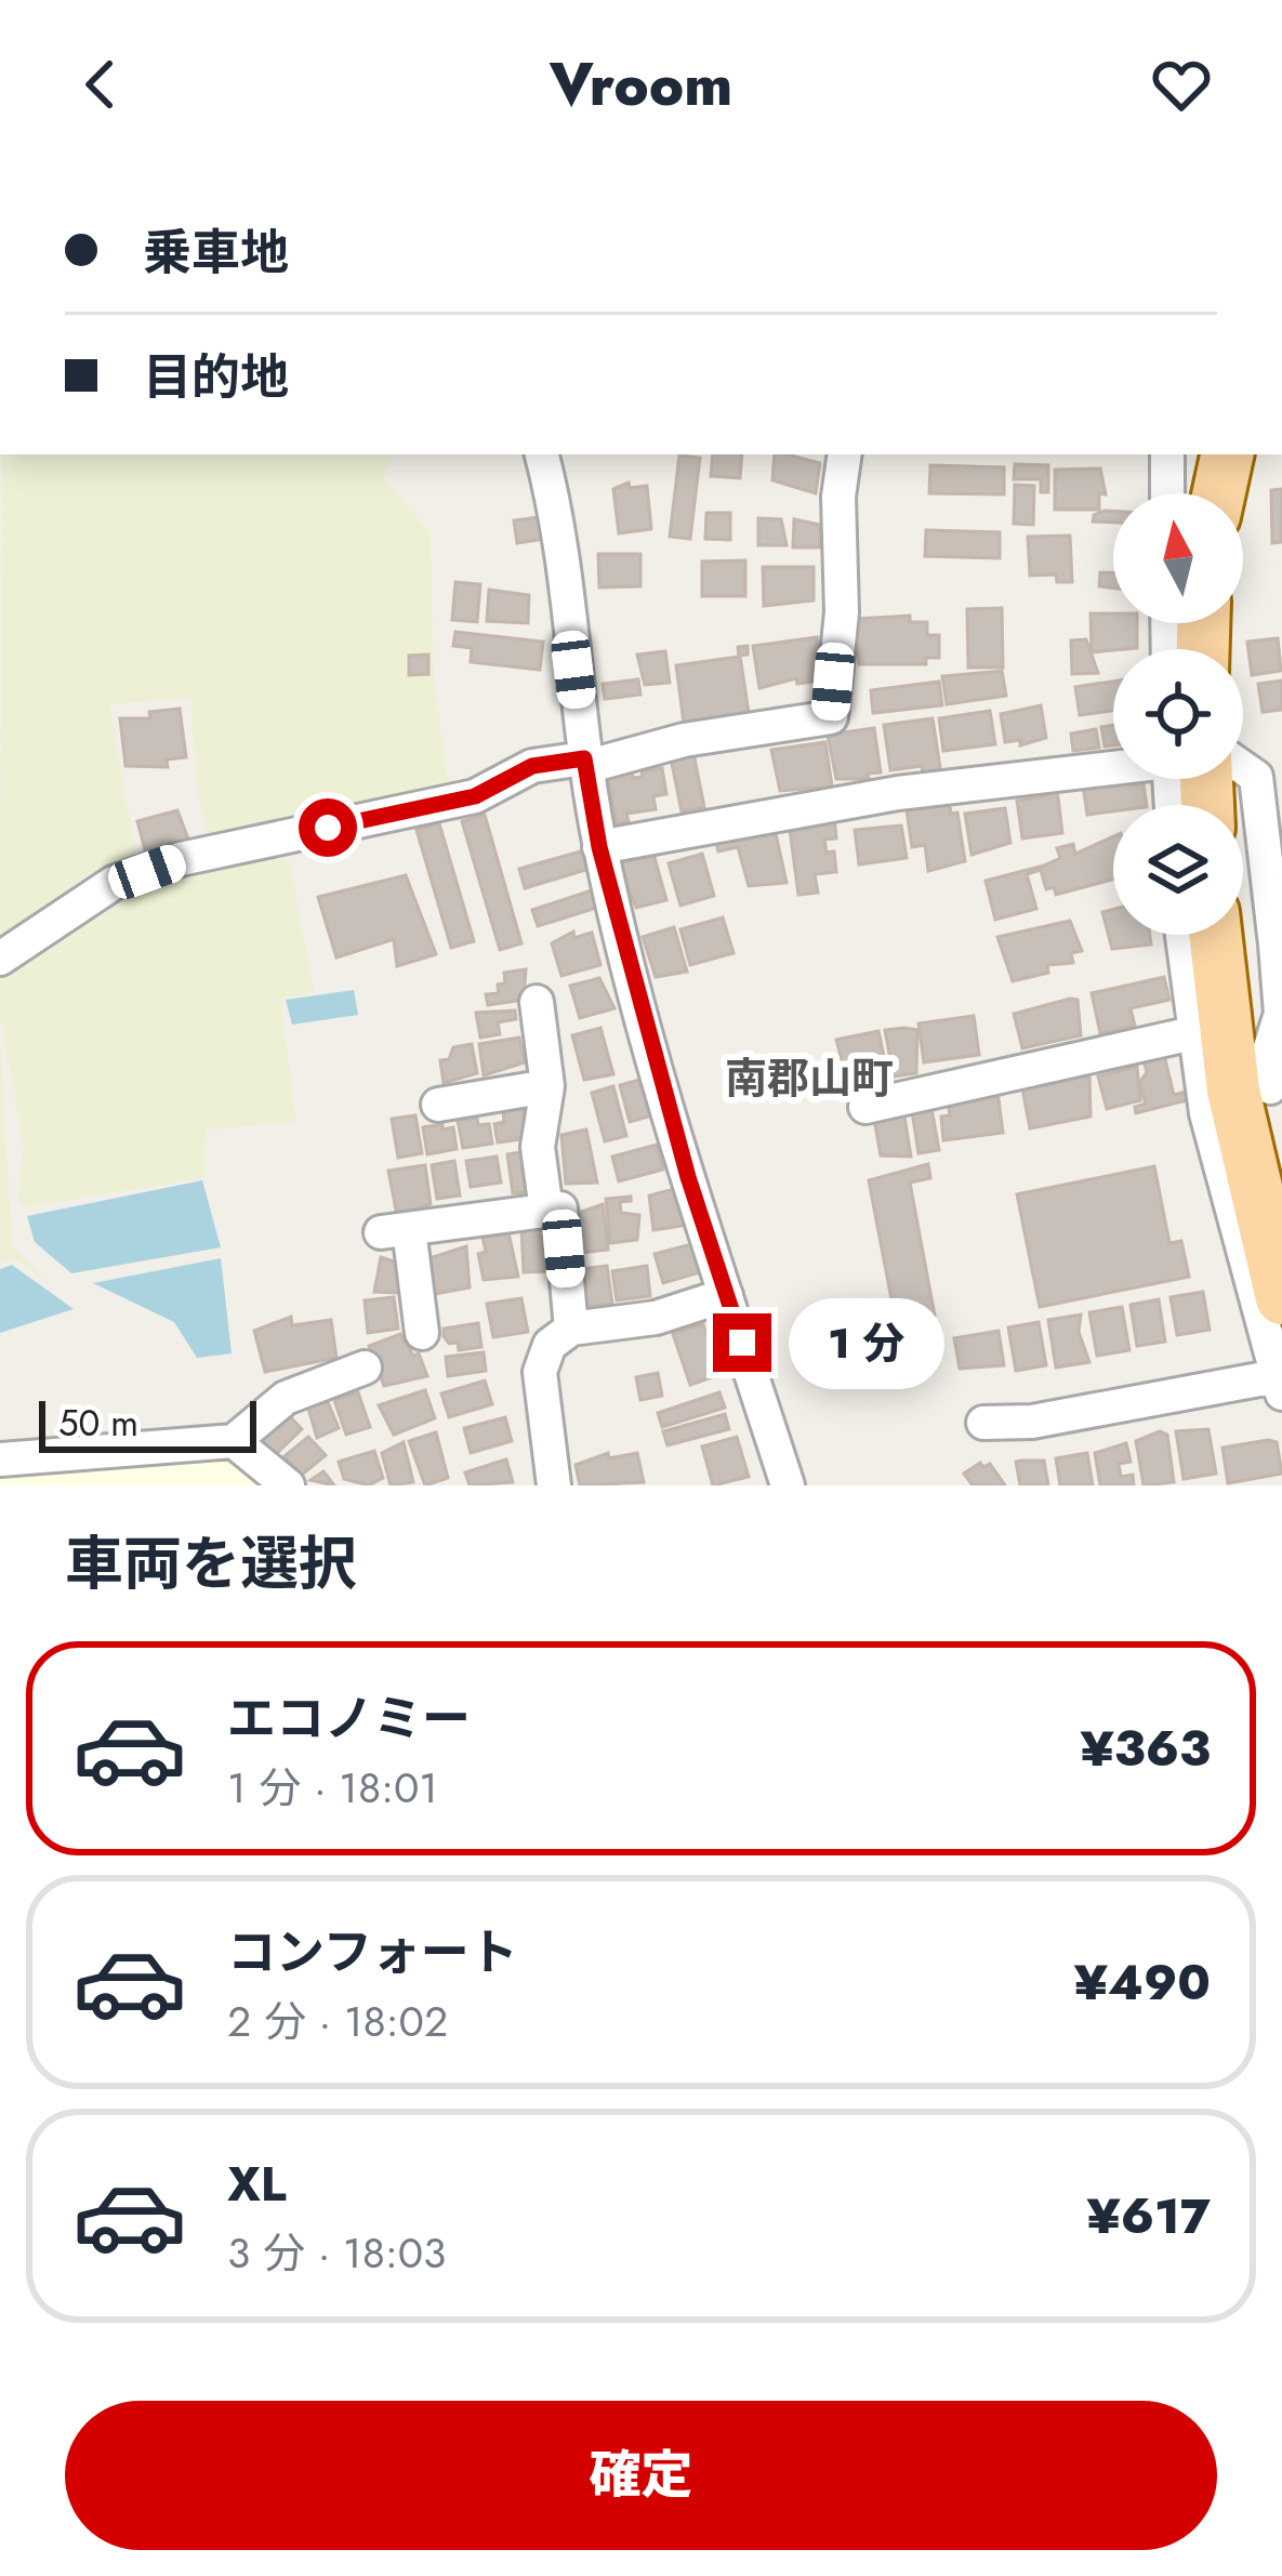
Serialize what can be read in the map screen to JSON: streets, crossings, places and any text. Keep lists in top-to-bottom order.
{
  "districts": ["南郡山町"],
  "scale_bar": "50 m",
  "north": "top",
  "page": {
    "header": "Vroom",
    "banner": ["乗車地", "目的地"],
    "bubble": "1 分",
    "scale": "50 m",
    "heading": "車両を選択",
    "list": [
      {
        "name": "エコノミー",
        "note": "1 分 · 18:01",
        "value": "¥363"
      },
      {
        "name": "コンフォート",
        "note": "2 分 · 18:02",
        "value": "¥490"
      },
      {
        "name": "XL",
        "note": "3 分 · 18:03",
        "value": "¥617"
      }
    ],
    "buttons": "確定"
  }
}
